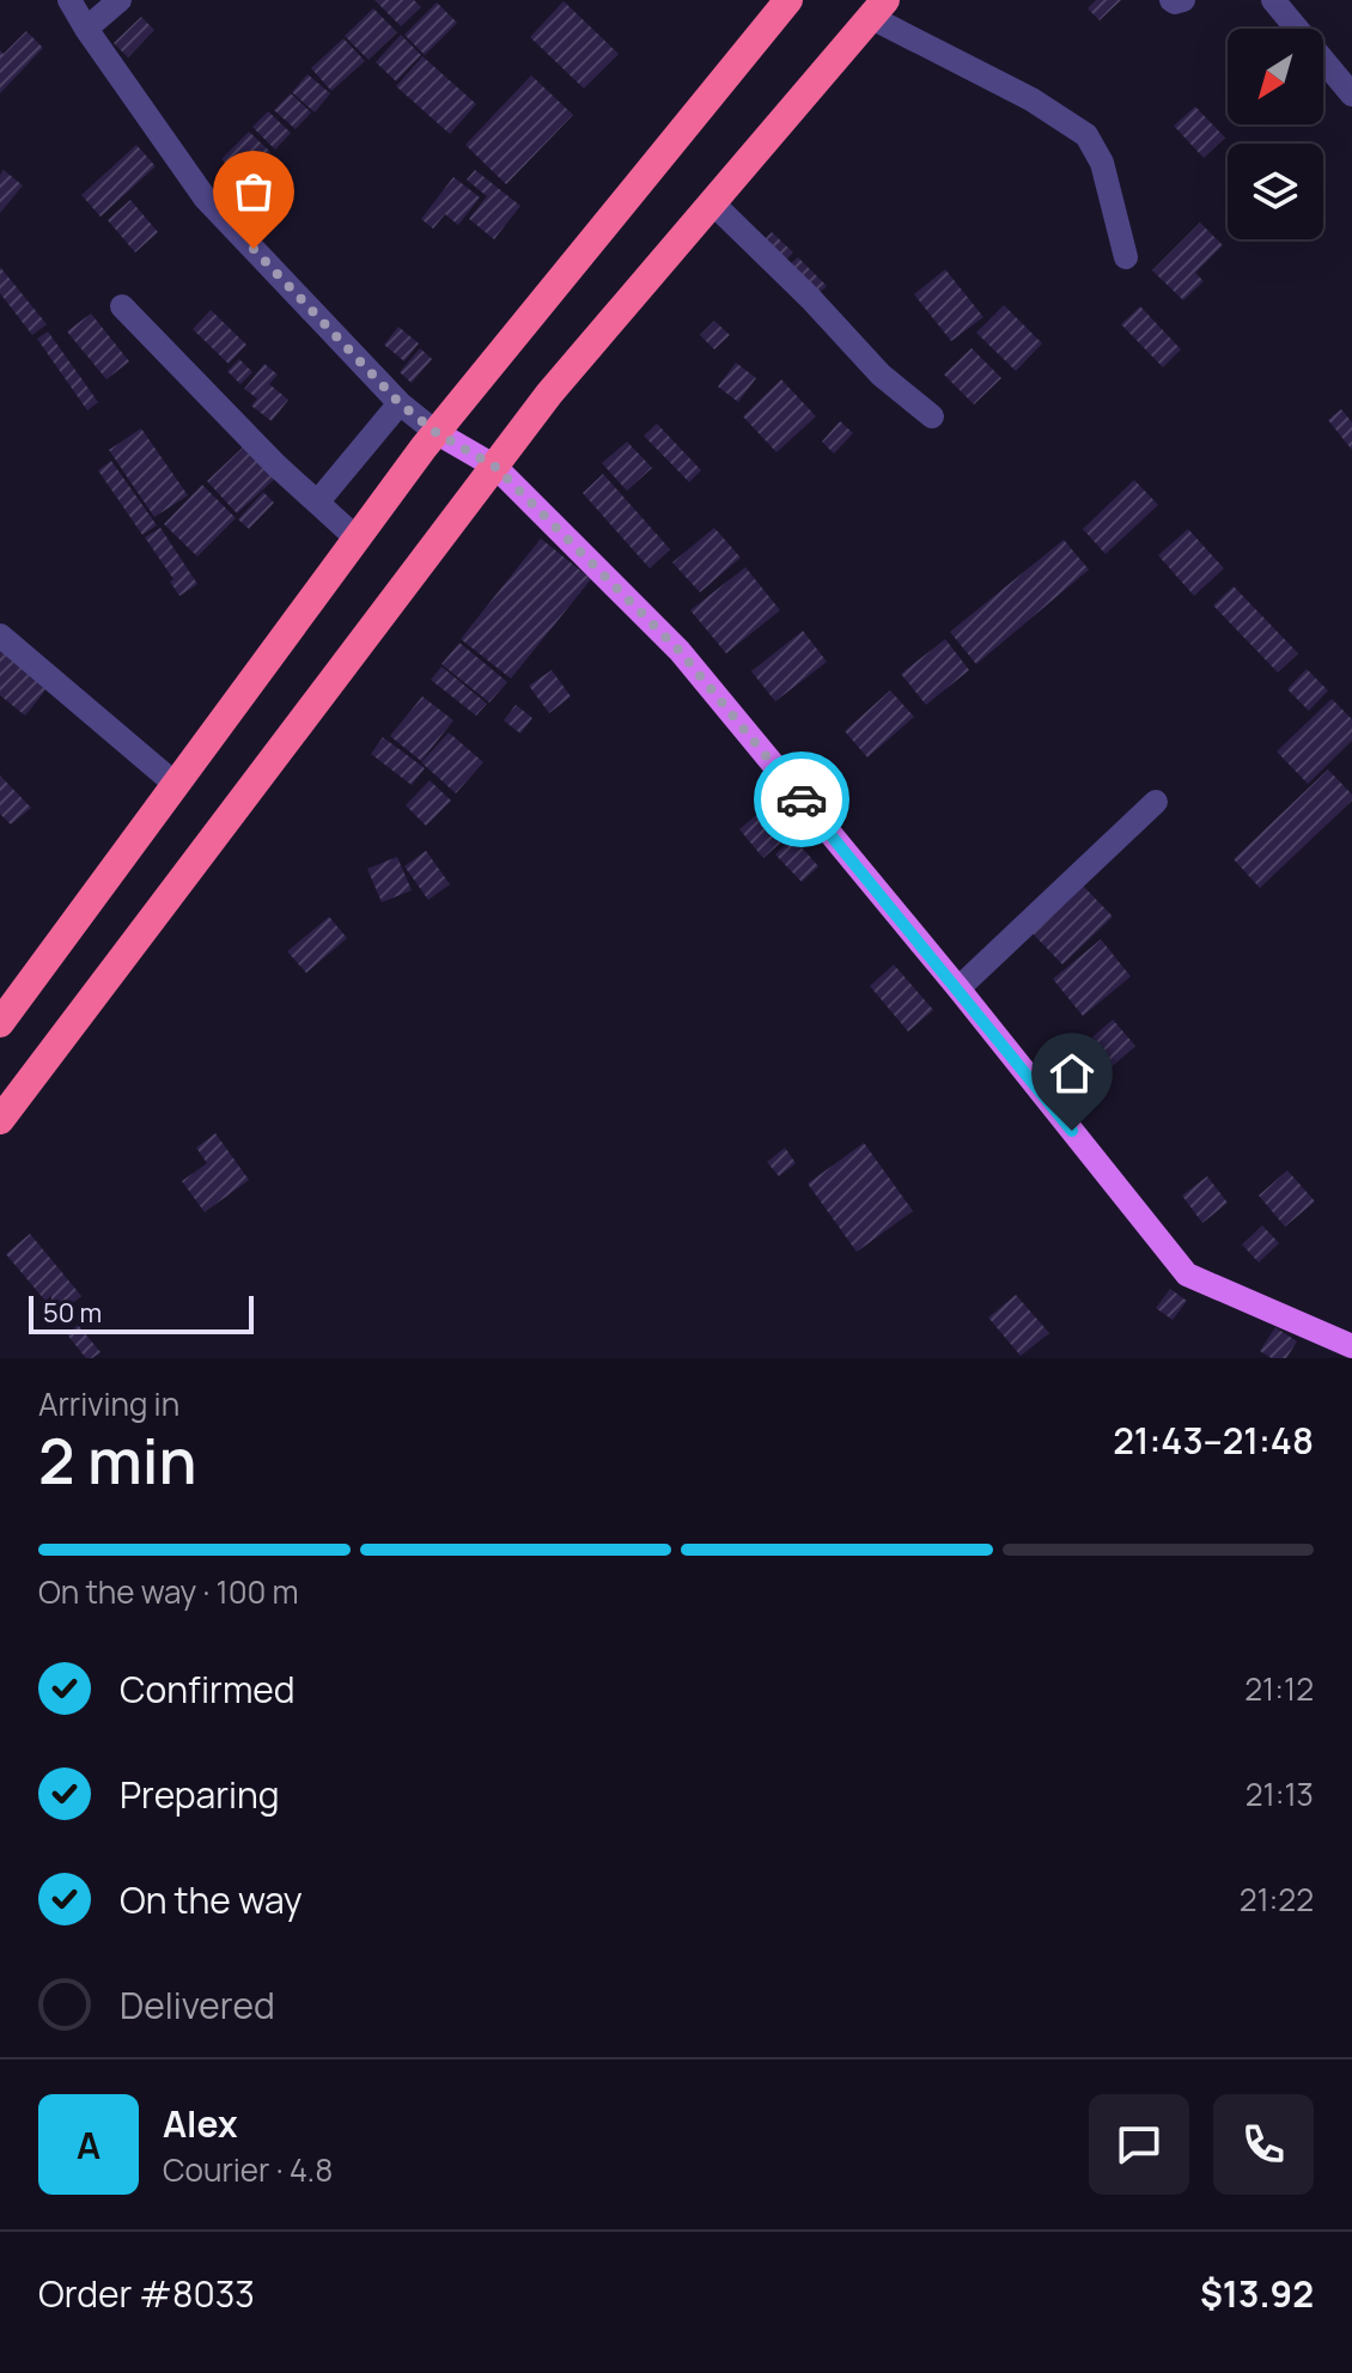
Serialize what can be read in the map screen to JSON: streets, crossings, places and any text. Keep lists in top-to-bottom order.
{
  "scale_bar": "50 m",
  "north": "bottom left",
  "page": {
    "scale": "50 m",
    "heading": ["2 min", "Arriving in", "21:43–21:48"],
    "panel": [
      "Alex",
      "Courier · 4.8",
      "Order #8033",
      "$13.92"
    ],
    "bar": "On the way · 100 m",
    "list": [
      ["Confirmed", "21:12"],
      ["Preparing", "21:13"],
      ["On the way", "21:22"],
      "Delivered"
    ],
    "round": "A"
  }
}
